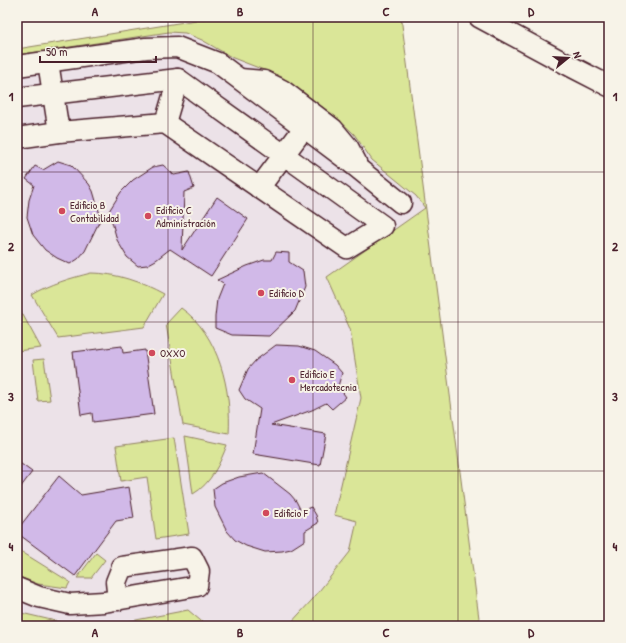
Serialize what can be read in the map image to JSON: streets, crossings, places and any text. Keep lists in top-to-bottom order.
{
  "places": [
    "Edificio B Contabilidad",
    "Edificio C Administración",
    "Edificio D",
    "OXXO",
    "Edificio E Mercadotecnia",
    "Edificio F"
  ],
  "scale_bar": "50 m",
  "north": "right",
  "grid": {
    "columns": [
      "A",
      "B",
      "C",
      "D"
    ],
    "rows": [
      "1",
      "2",
      "3",
      "4"
    ]
  }
}
